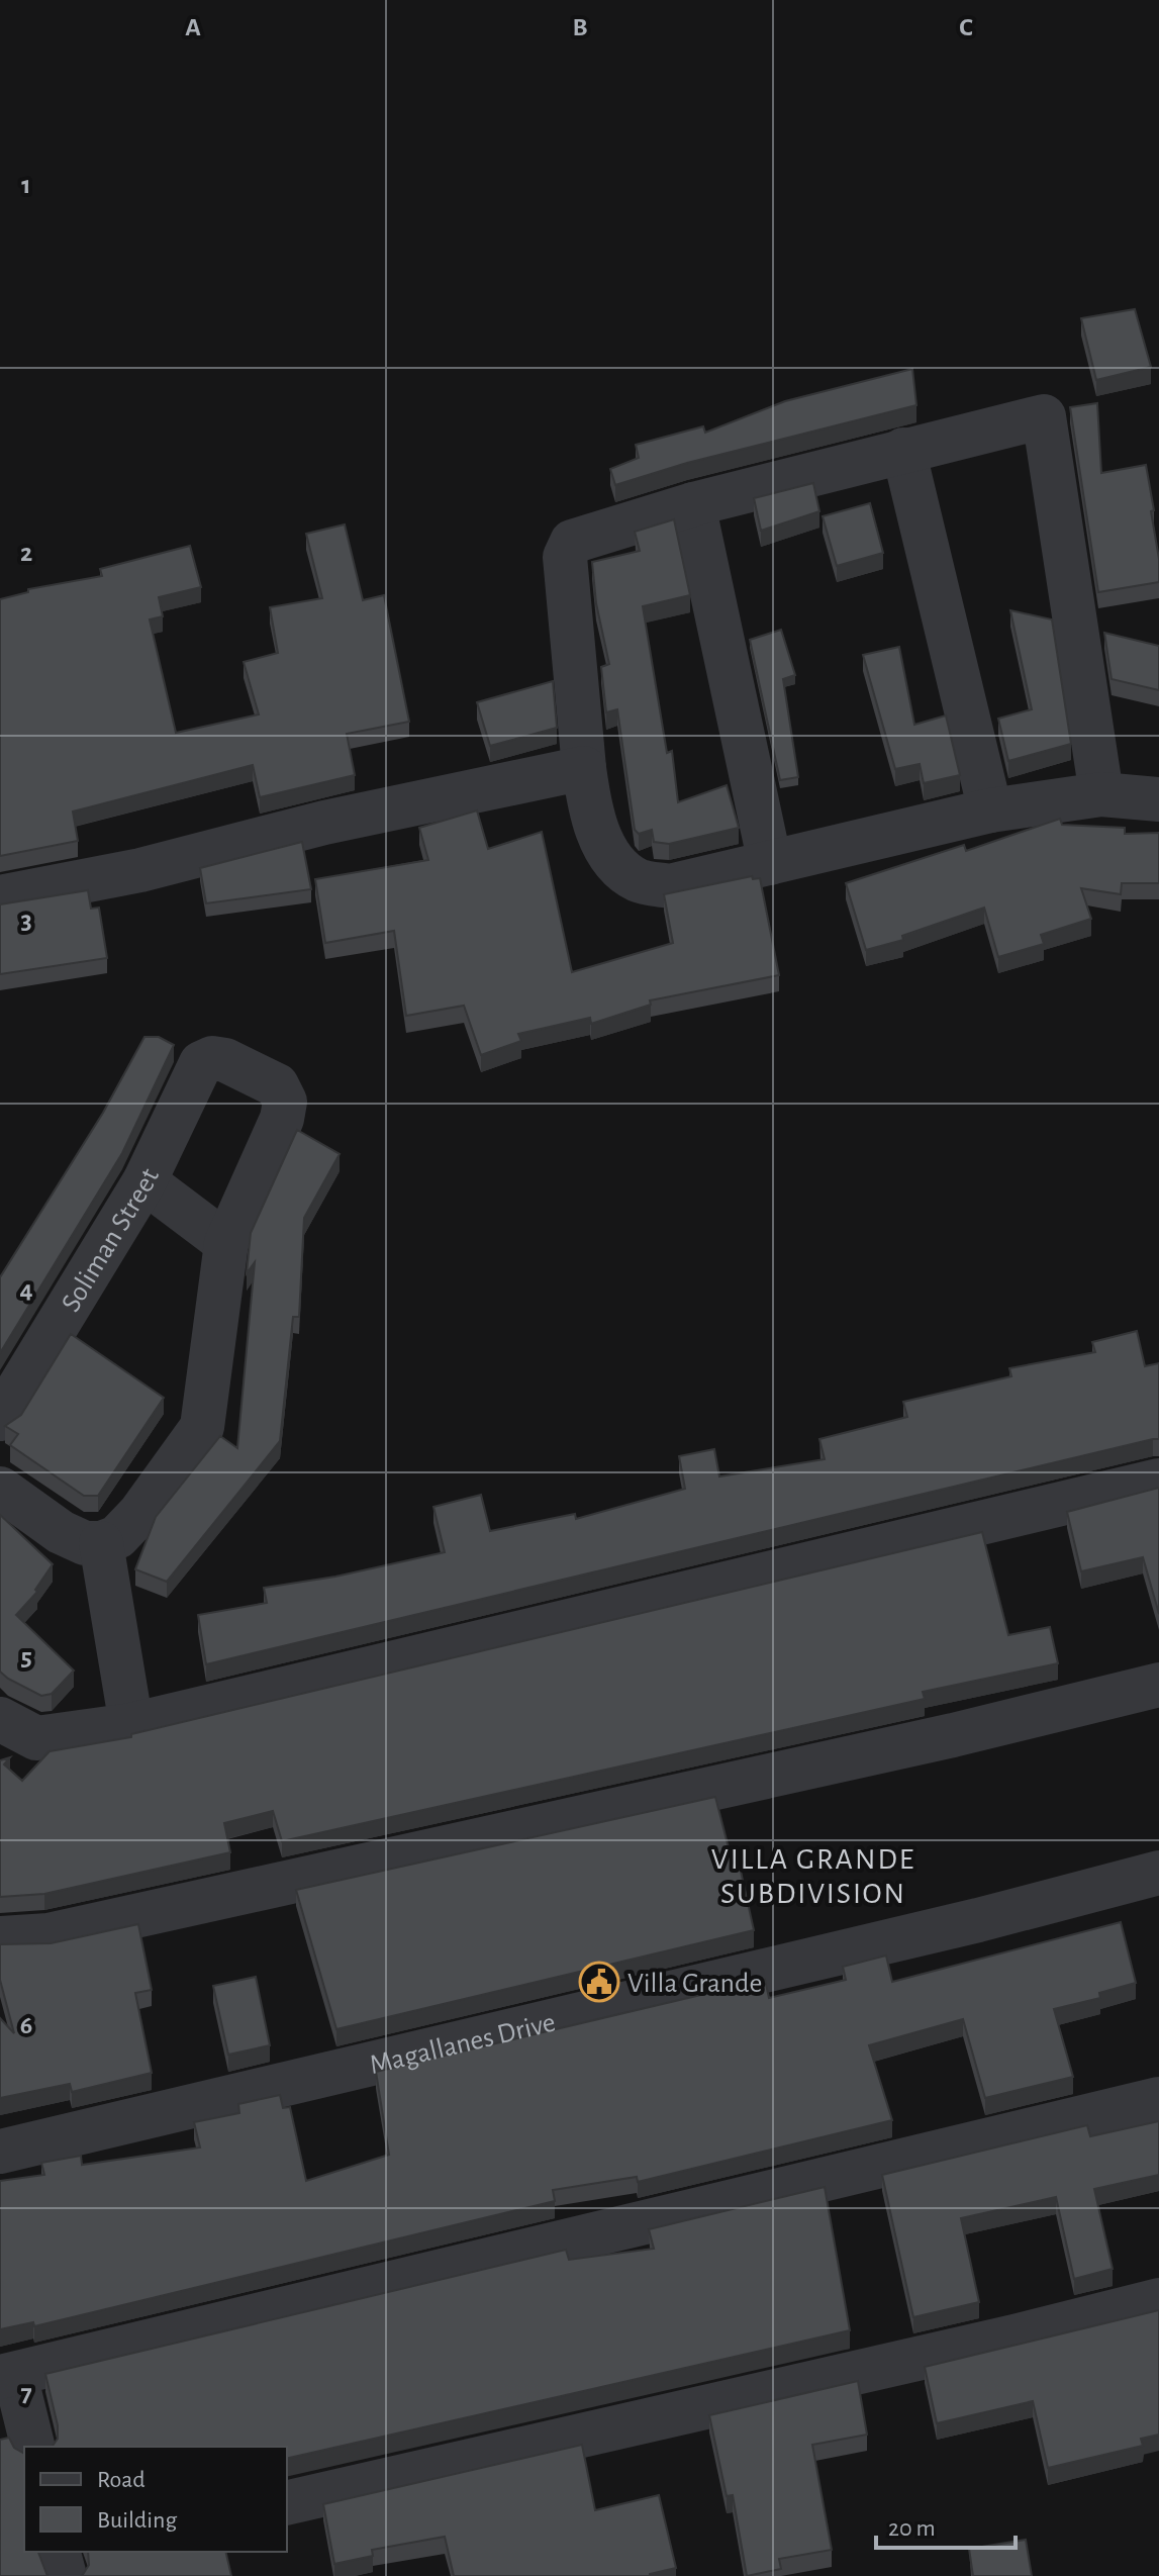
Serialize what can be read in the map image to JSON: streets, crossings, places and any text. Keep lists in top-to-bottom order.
{
  "streets": {
    "street": ["Soliman Street", "Magallanes Drive"]
  },
  "districts": ["VILLA GRANDE SUBDIVISION"],
  "places": {
    "public building": ["Villa Grande"]
  },
  "legend": ["Road", "Building"],
  "scale_bar": "20 m",
  "grid": {
    "columns": ["A", "B", "C"],
    "rows": [
      "1",
      "2",
      "3",
      "4",
      "5",
      "6",
      "7"
    ]
  }
}
